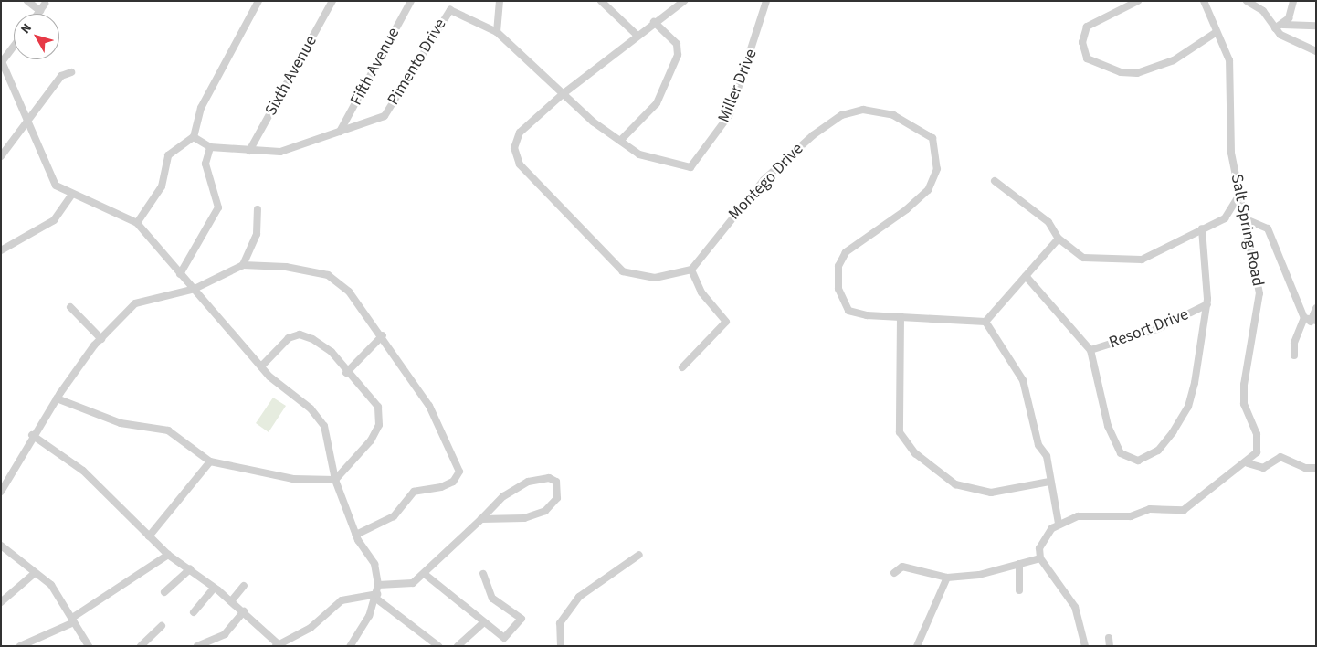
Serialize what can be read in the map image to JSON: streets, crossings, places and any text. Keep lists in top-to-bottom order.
{
  "streets": {
    "street": [
      "Pimento Drive",
      "Fifth Avenue",
      "Sixth Avenue",
      "Miller Drive",
      "Montego Drive",
      "Salt Spring Road",
      "Resort Drive"
    ]
  },
  "crossings": [
    ["Pimento Drive", "Fifth Avenue"],
    ["Pimento Drive", "Sixth Avenue"],
    ["Pimento Drive", "Miller Drive"]
  ],
  "north": "top left"
}
